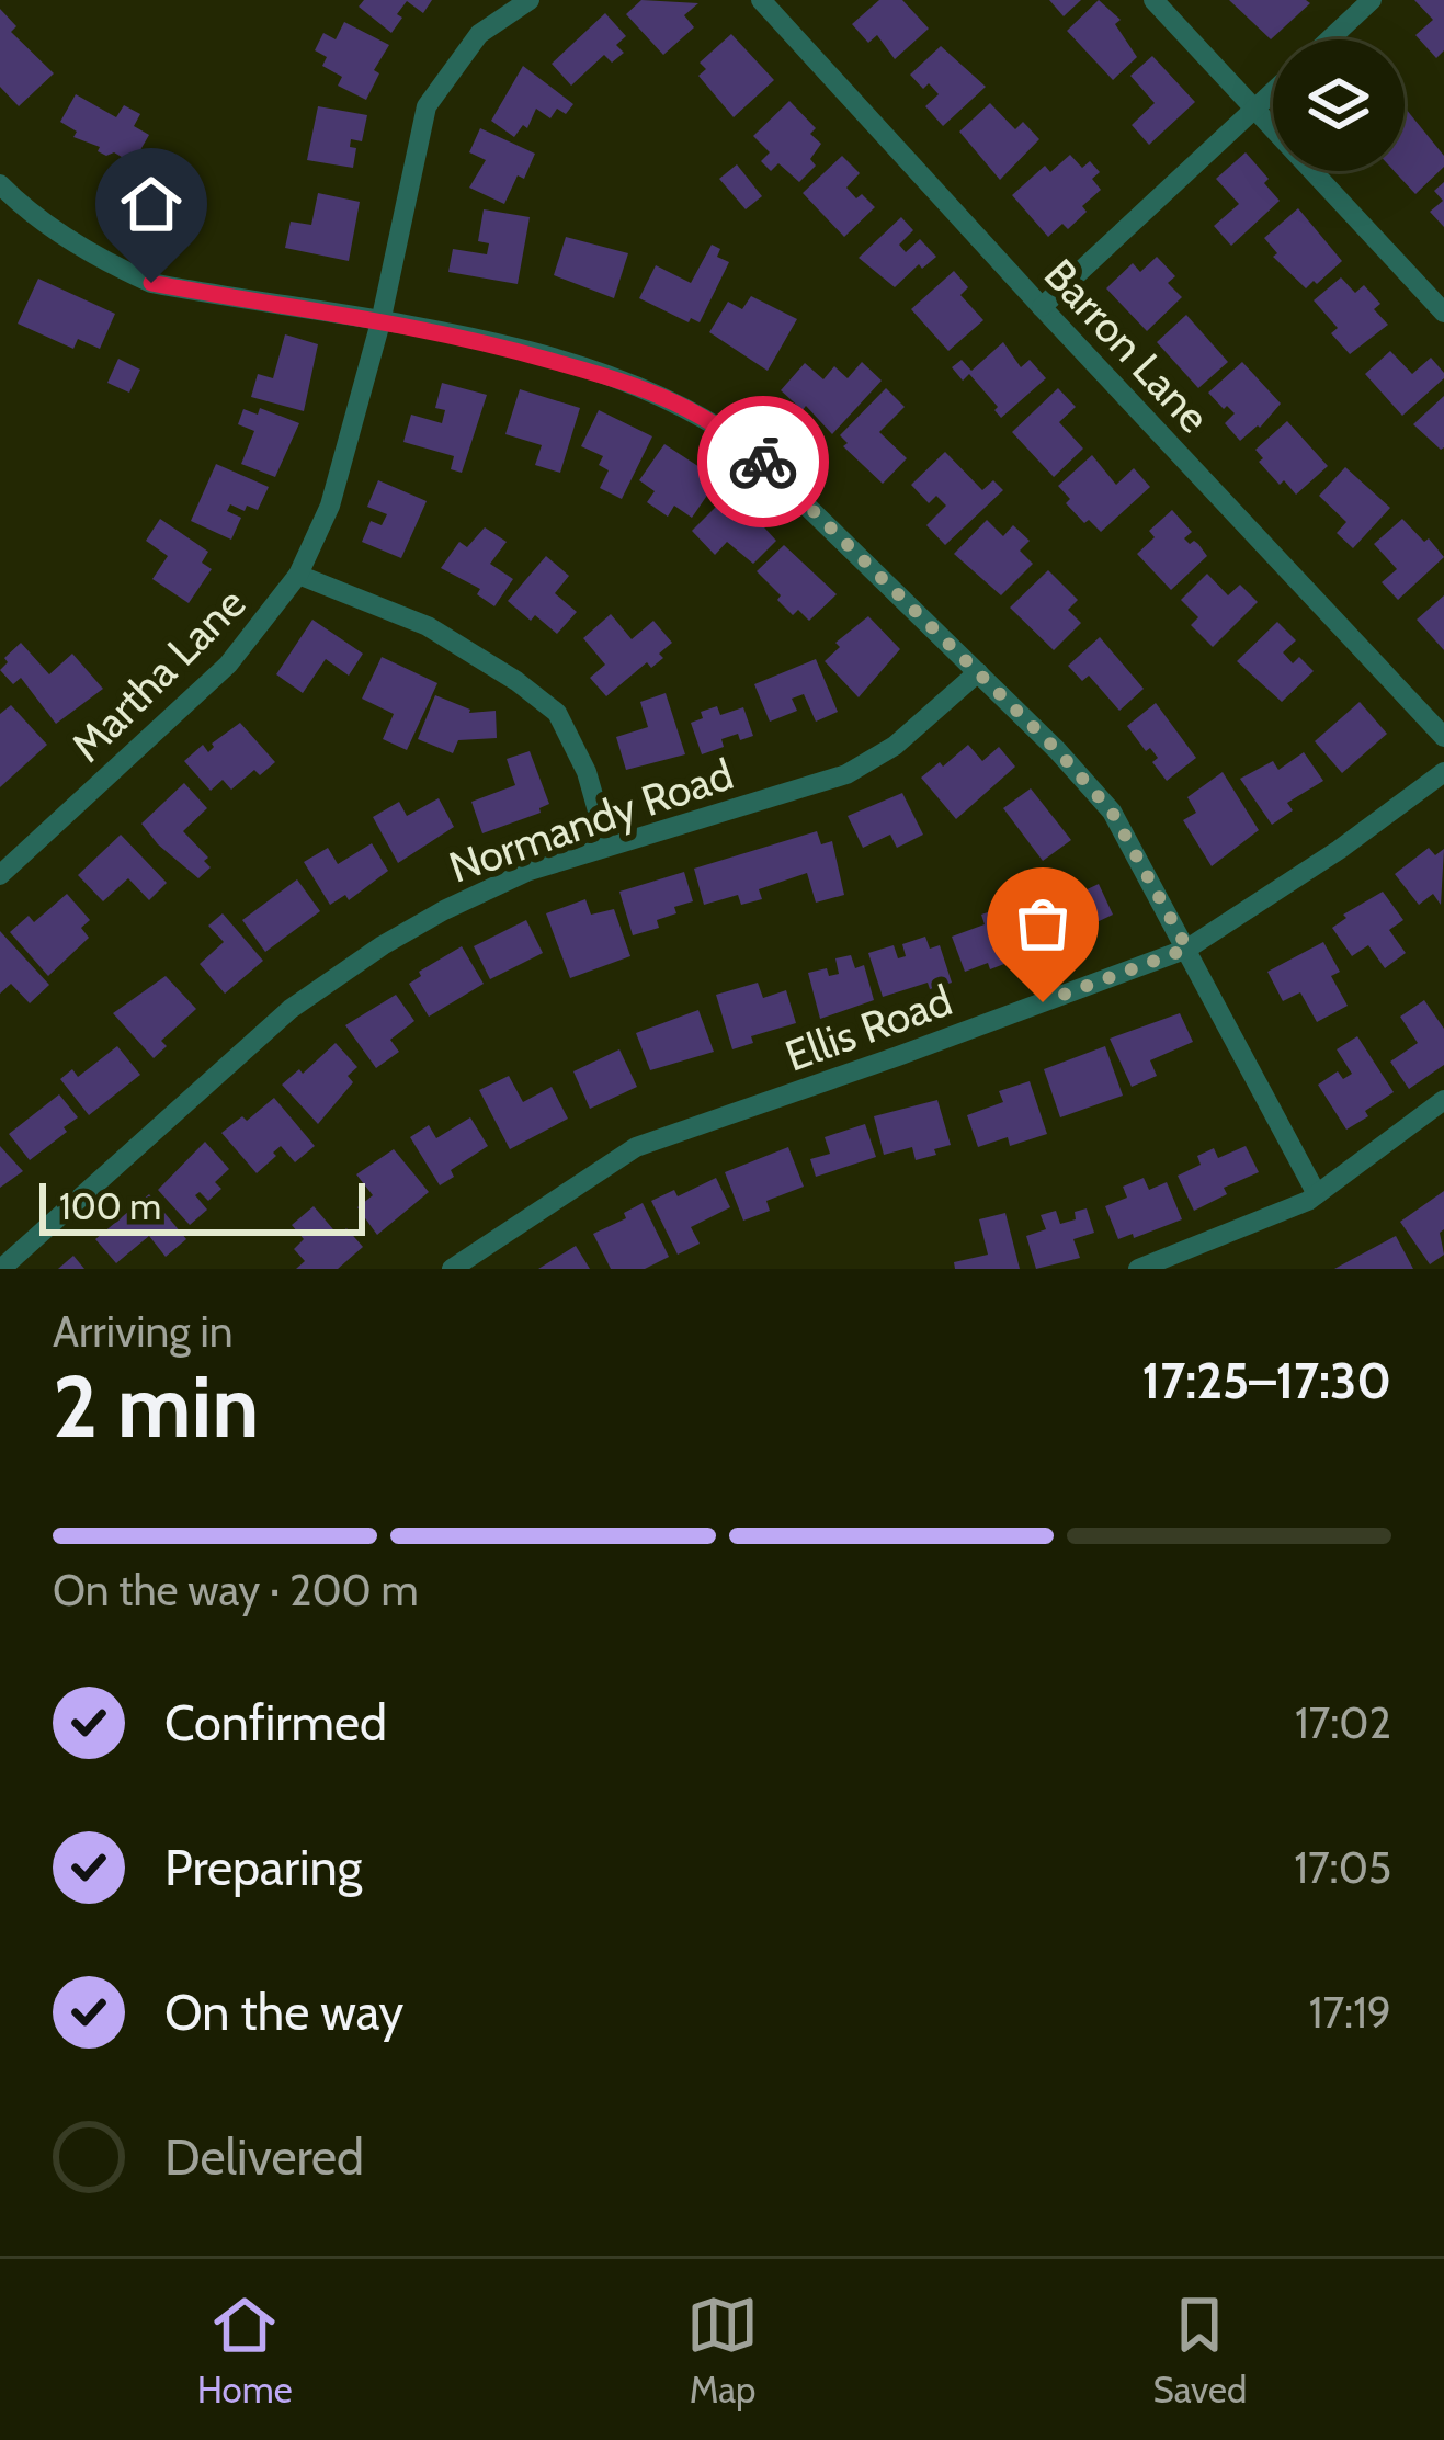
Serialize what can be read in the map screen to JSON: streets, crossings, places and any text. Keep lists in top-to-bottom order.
{
  "streets": {
    "street": [
      "Barron Lane",
      "Martha Lane",
      "Normandy Road",
      "Ellis Road"
    ]
  },
  "scale_bar": "100 m",
  "page": {
    "scale": "100 m",
    "heading": ["2 min", "Arriving in", "17:25–17:30"],
    "bar": "On the way · 200 m",
    "list": [
      ["Confirmed", "17:02"],
      ["Preparing", "17:05"],
      ["On the way", "17:19"],
      "Delivered"
    ],
    "tabs": ["Home", "Map", "Saved"]
  }
}
